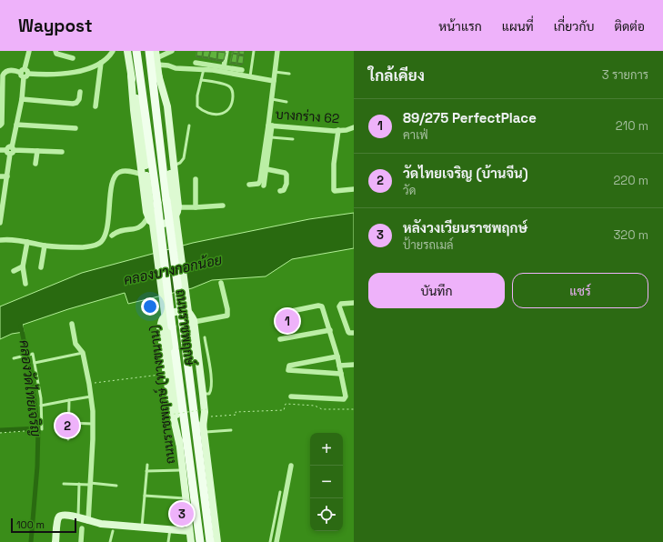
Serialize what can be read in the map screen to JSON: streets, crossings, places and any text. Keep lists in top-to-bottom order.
{
  "streets": {
    "main road": ["ถนนราชพฤกษ์", "ถนนราชพฤกษ์ (ทางขนาน)"],
    "street": ["บางกร่าง 62"]
  },
  "water": ["คลองบางกอกน้อย", "คลองวัดไทยเจริญ"],
  "scale_bar": "100 m",
  "page": {
    "header": "Waypost",
    "nav": [
      "หน้าแรก",
      "แผนที่",
      "เกี่ยวกับ",
      "ติดต่อ"
    ],
    "heading": ["ใกล้เคียง", "3 รายการ"],
    "list": [
      {
        "mark": "1",
        "name": "89/275 PerfectPlace",
        "note": "คาเฟ่",
        "value": "210 m"
      },
      {
        "mark": "2",
        "name": "วัดไทยเจริญ (บ้านจีน)",
        "note": "วัด",
        "value": "220 m"
      },
      {
        "mark": "3",
        "name": "หลังวงเวียนราชพฤกษ์",
        "note": "ป้ายรถเมล์",
        "value": "320 m"
      }
    ],
    "buttons": ["บันทึก", "แชร์"],
    "pins": ["1", "2", "3"],
    "map_buttons": ["+", "−"],
    "scale": "100 m"
  }
}
